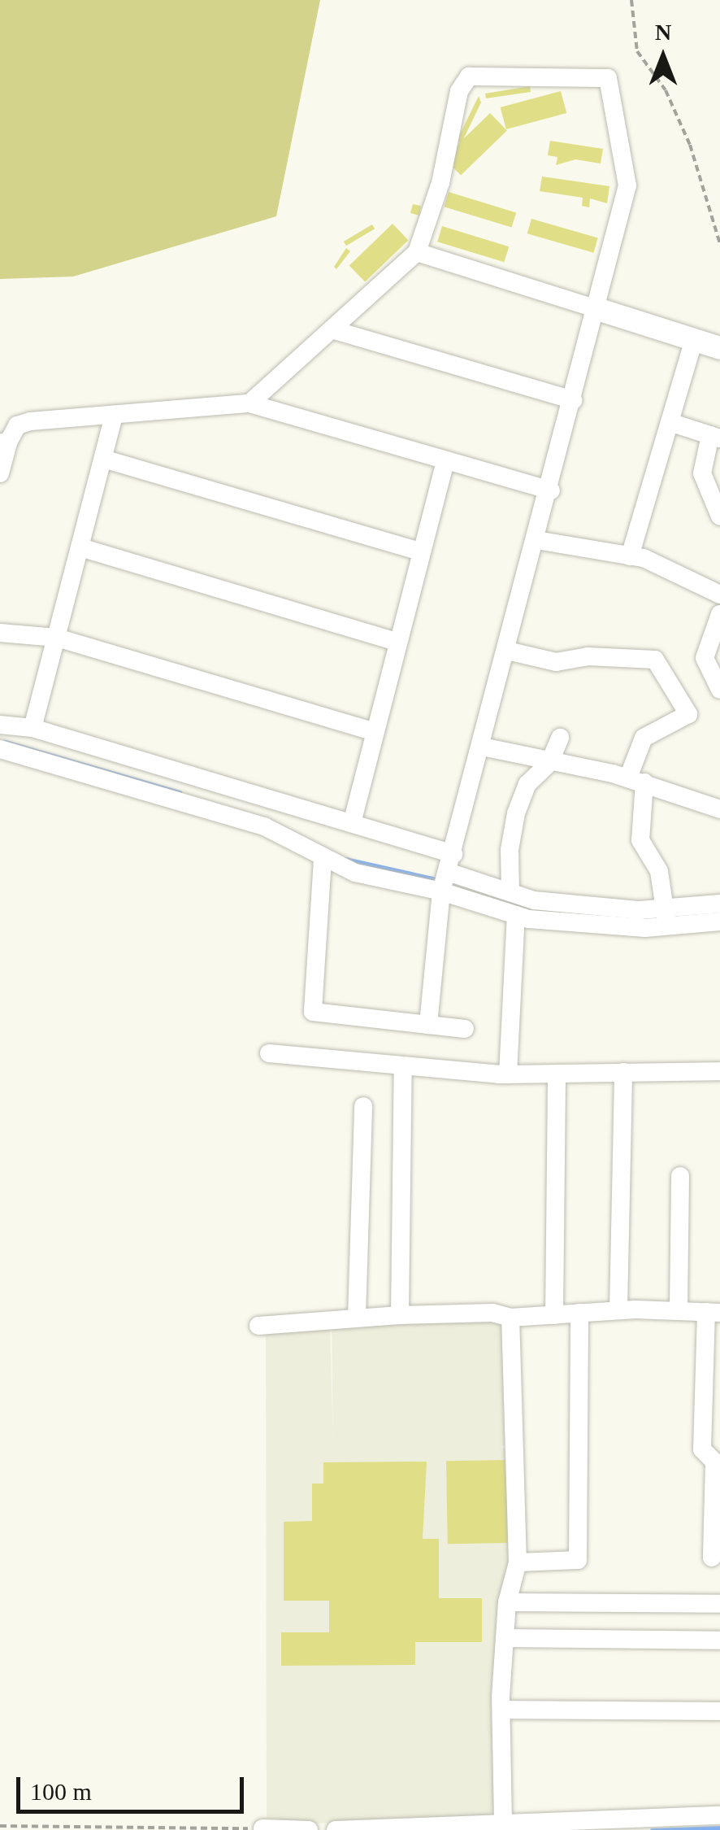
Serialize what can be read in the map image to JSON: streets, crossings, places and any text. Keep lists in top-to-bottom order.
{
  "scale_bar": "100 m",
  "north": "top"
}
